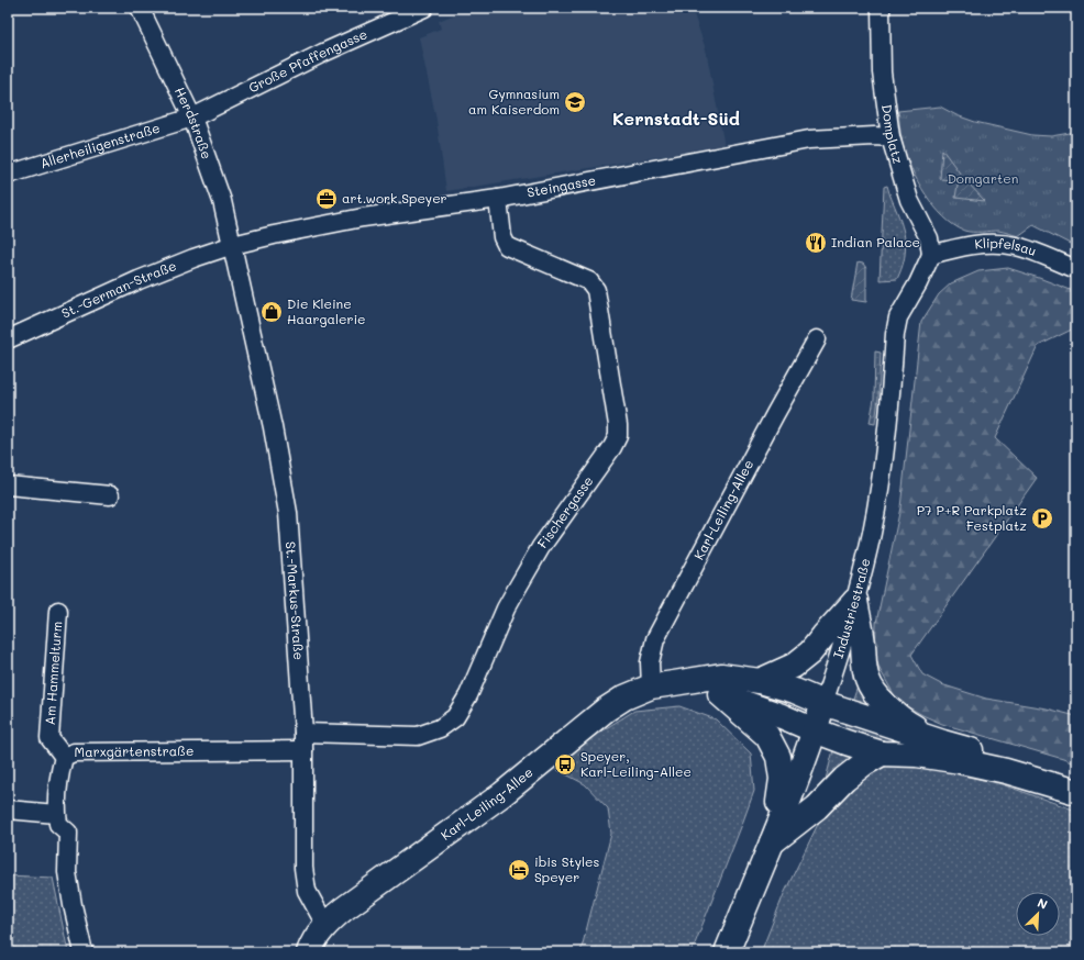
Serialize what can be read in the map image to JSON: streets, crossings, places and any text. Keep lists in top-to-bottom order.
{
  "streets": {
    "street": [
      "Große Pfaffengasse",
      "Herdstraße",
      "Domplatz",
      "Allerheiligenstraße",
      "Steingasse",
      "Klipfelsau",
      "St.-German-Straße",
      "Karl-Leiling-Allee",
      "Fischergasse",
      "St.-Markus-Straße",
      "Industriestraße",
      "Am Hammelturm",
      "Marxgärtenstraße"
    ]
  },
  "crossings": [
    ["Große Pfaffengasse", "Herdstraße"],
    ["Große Pfaffengasse", "Allerheiligenstraße"],
    ["Herdstraße", "Allerheiligenstraße"],
    ["Herdstraße", "Steingasse"],
    ["Herdstraße", "St.-German-Straße"],
    ["Herdstraße", "St.-Markus-Straße"],
    ["Domplatz", "Steingasse"],
    ["Domplatz", "Klipfelsau"],
    ["Domplatz", "Industriestraße"],
    ["Steingasse", "St.-German-Straße"],
    ["Steingasse", "Fischergasse"],
    ["Steingasse", "St.-Markus-Straße"],
    ["Klipfelsau", "Industriestraße"],
    ["St.-German-Straße", "St.-Markus-Straße"],
    ["Karl-Leiling-Allee", "St.-Markus-Straße"],
    ["Karl-Leiling-Allee", "Industriestraße"],
    ["Fischergasse", "St.-Markus-Straße"],
    ["St.-Markus-Straße", "Marxgärtenstraße"],
    ["Am Hammelturm", "Marxgärtenstraße"]
  ],
  "districts": ["Kernstadt-Süd"],
  "parks": ["Domgarten"],
  "places": {
    "school or university": ["Gymnasium am Kaiserdom"],
    "office": ["art.work Speyer"],
    "restaurant": ["Indian Palace"],
    "shop": ["Die Kleine Haargalerie"],
    "parking": ["P7 P+R Parkplatz Festplatz"],
    "bus stop": ["Speyer, Karl-Leiling-Allee"],
    "hotel": ["ibis Styles Speyer"]
  },
  "north": "top right"
}
